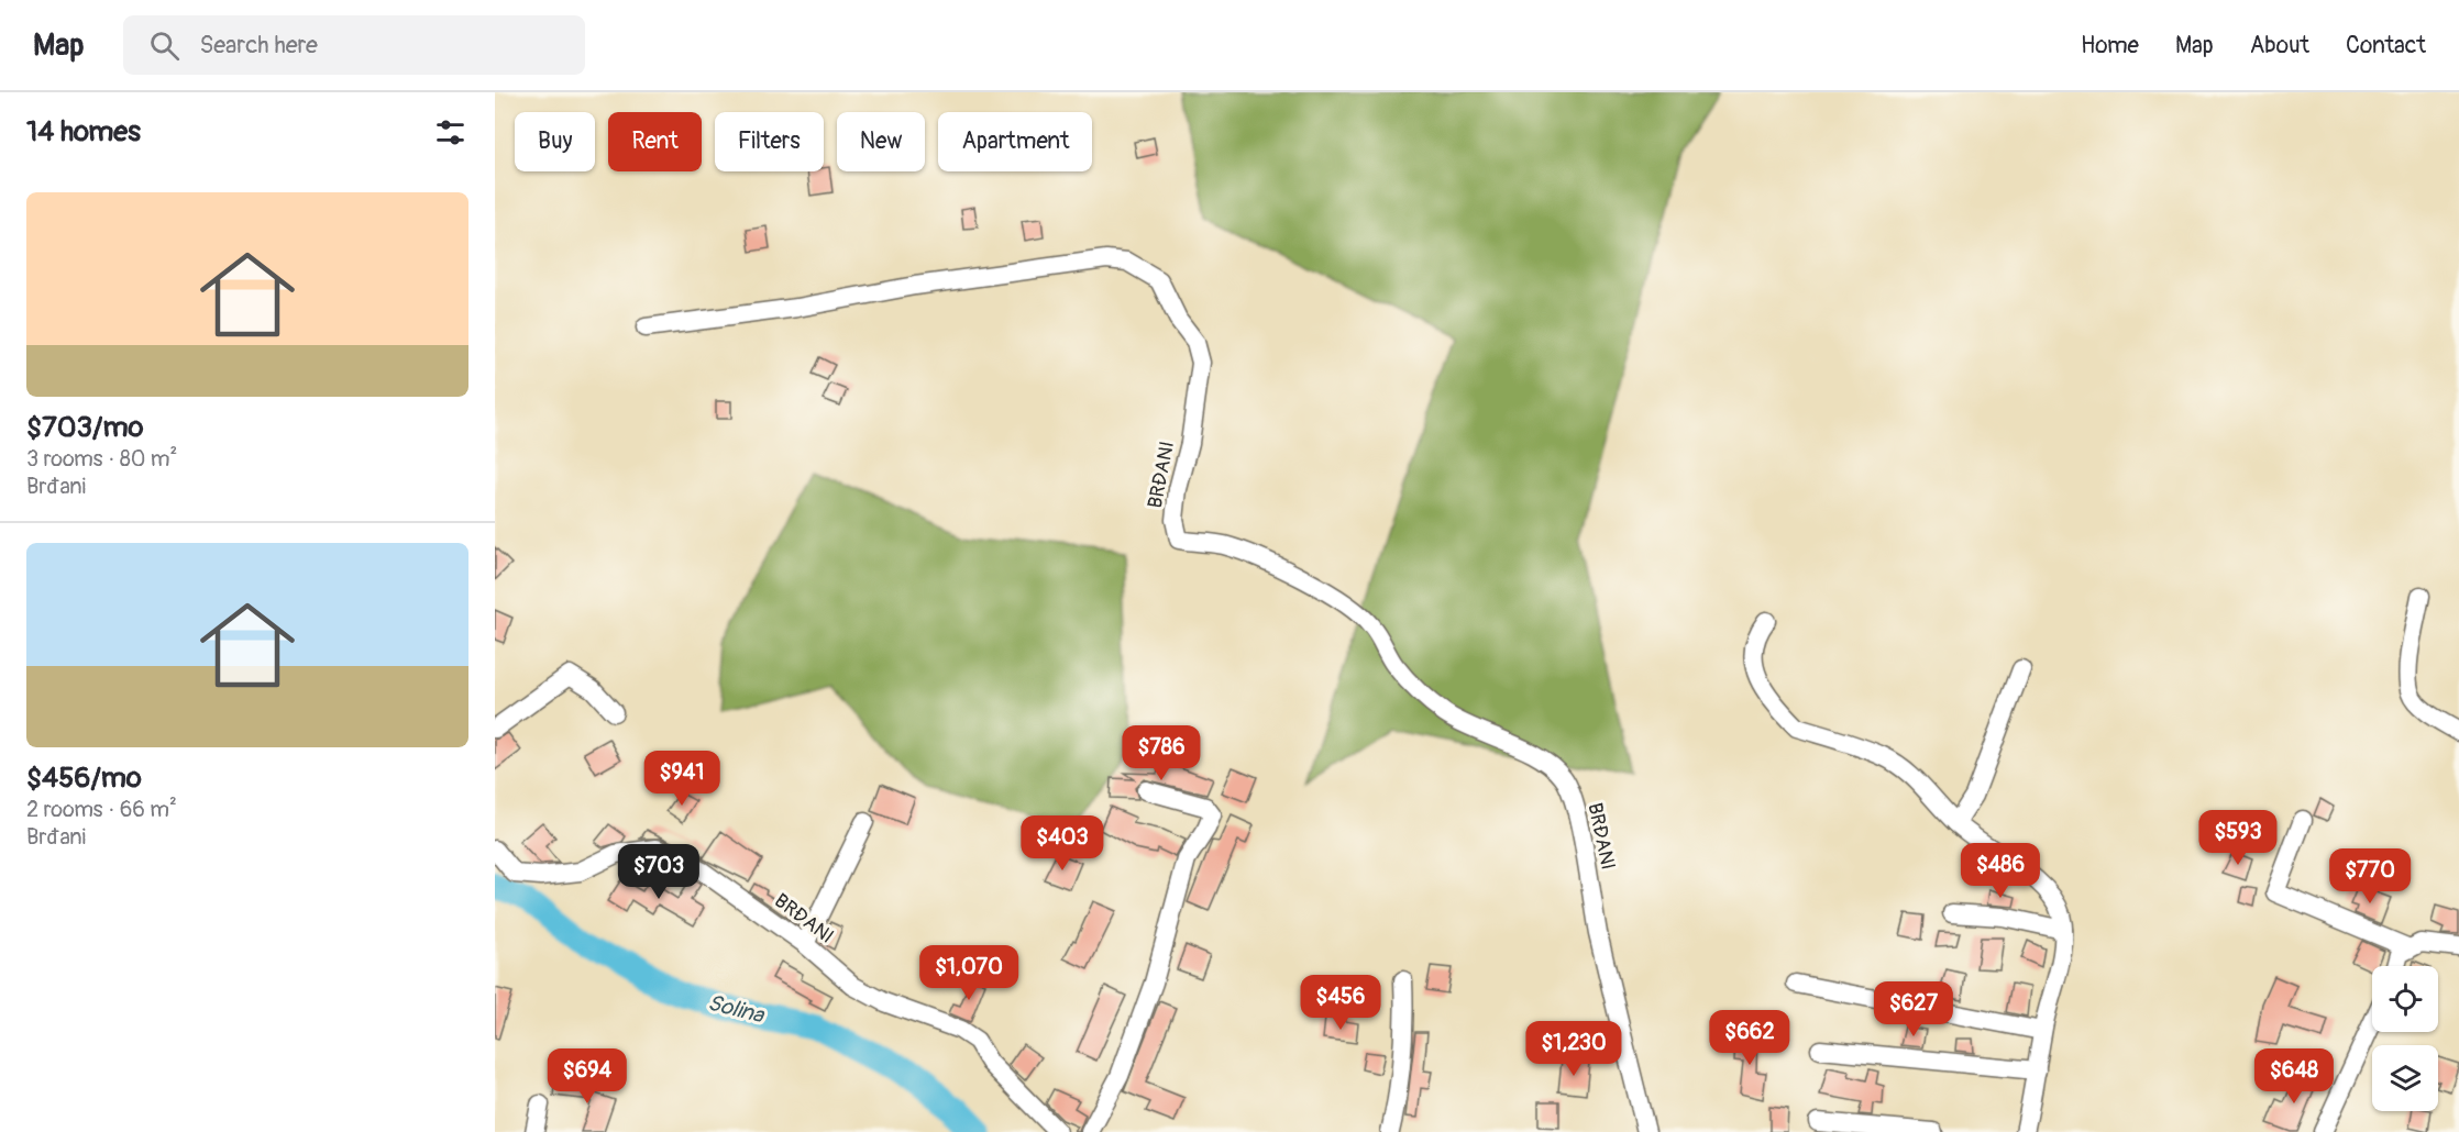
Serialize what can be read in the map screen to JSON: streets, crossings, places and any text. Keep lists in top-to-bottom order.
{
  "streets": {
    "street": ["BRĐANI"]
  },
  "water": ["Solina"],
  "page": {
    "header": "Map",
    "search": "Search here",
    "nav": [
      "Home",
      "Map",
      "About",
      "Contact"
    ],
    "heading": "14 homes",
    "chip": [
      "Buy",
      "Rent",
      "Filters",
      "New",
      "Apartment"
    ],
    "list": [
      {
        "name": "$703/mo",
        "note": "3 rooms · 80 m² · Brđani"
      },
      {
        "name": "$456/mo",
        "note": "2 rooms · 66 m² · Brđani"
      }
    ],
    "price": [
      "$786",
      "$941",
      "$593",
      "$403",
      "$486",
      "$703",
      "$770",
      "$1,070",
      "$456",
      "$627",
      "$662",
      "$1,230",
      "$694",
      "$648"
    ]
  }
}
